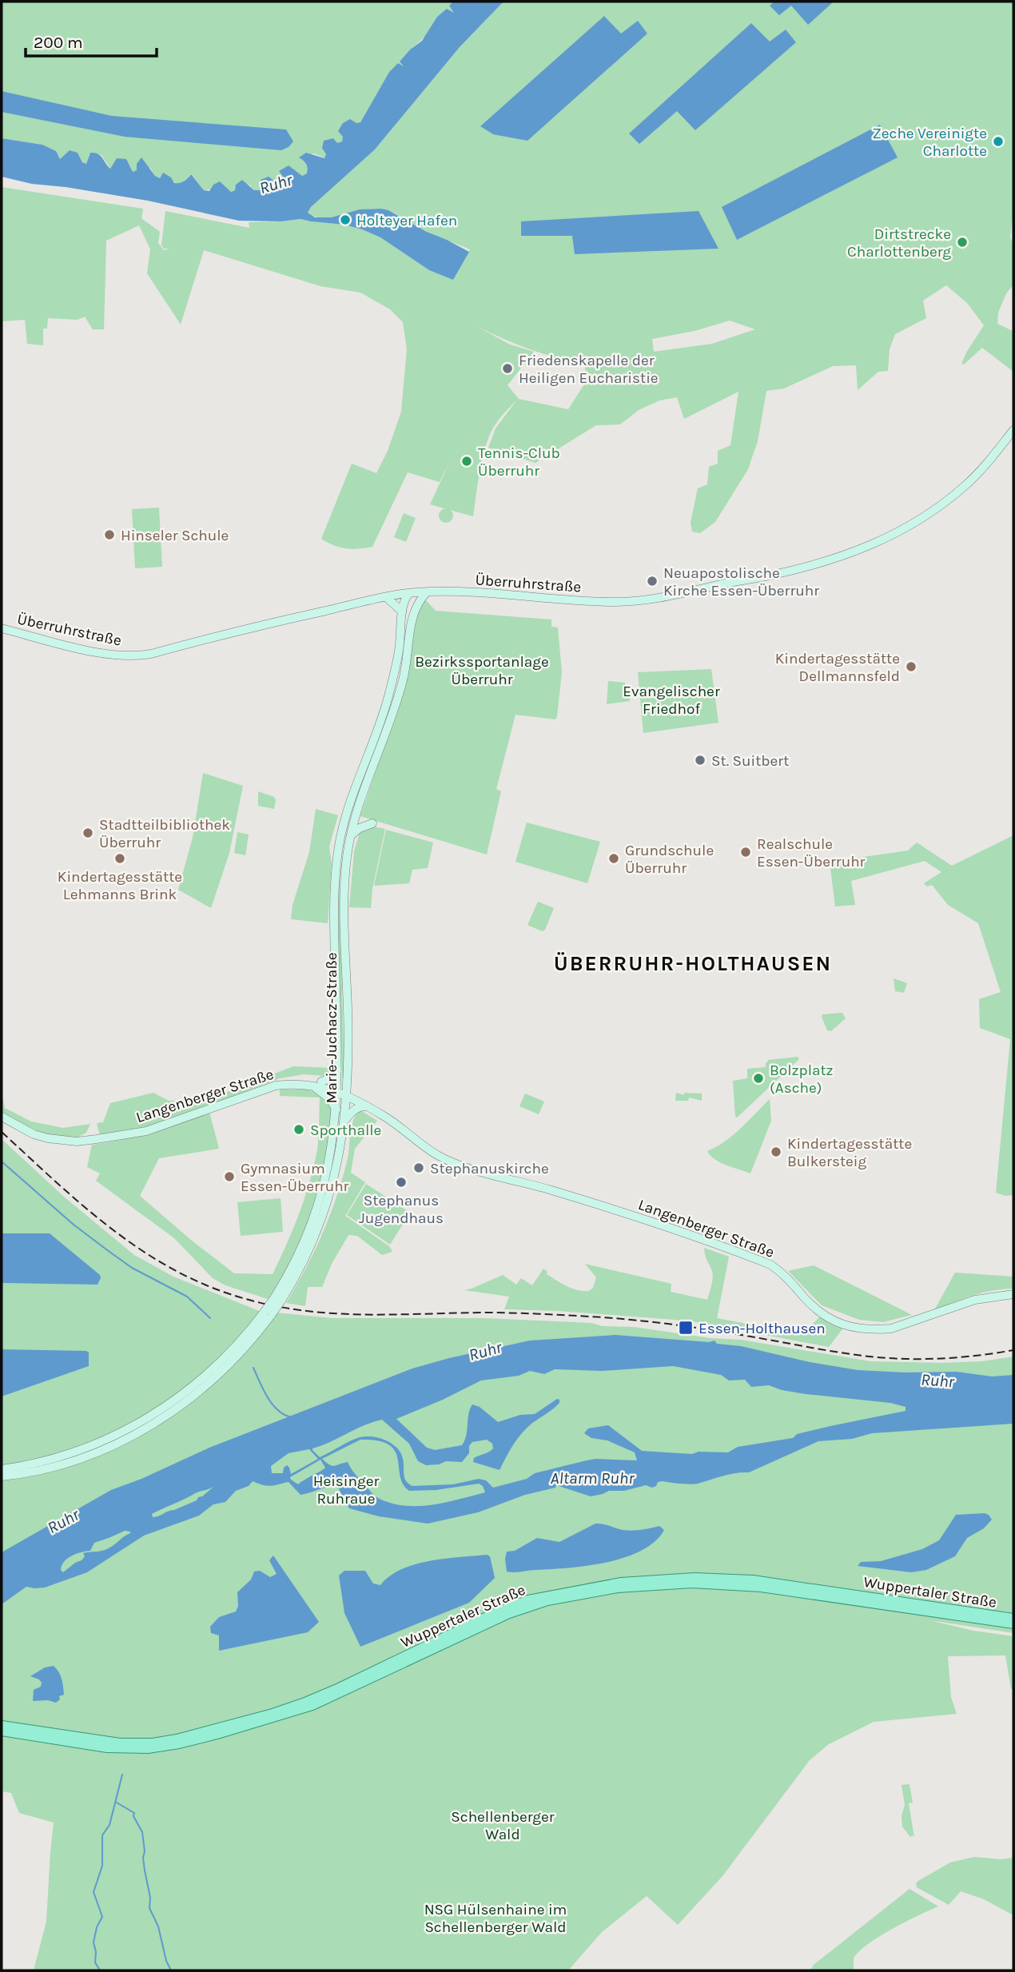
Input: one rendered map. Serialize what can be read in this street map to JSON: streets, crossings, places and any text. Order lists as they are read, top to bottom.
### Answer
{
  "streets": {
    "main road": [
      "Überruhrstraße",
      "Marie-Juchacz-Straße",
      "Langenberger Straße",
      "Wuppertaler Straße"
    ]
  },
  "crossings": [
    ["Überruhrstraße", "Marie-Juchacz-Straße"],
    ["Marie-Juchacz-Straße", "Langenberger Straße"]
  ],
  "districts": ["ÜBERRUHR-HOLTHAUSEN"],
  "water": ["Ruhr", "Altarm Ruhr"],
  "parks": [
    "Bezirkssportanlage Überruhr",
    "Evangelischer Friedhof",
    "Heisinger Ruhraue",
    "Schellenberger Wald",
    "NSG Hülsenhaine im Schellenberger Wald"
  ],
  "places": {
    "other": [
      "Zeche Vereinigte Charlotte",
      "Holteyer Hafen",
      "Dirtstrecke Charlottenberg",
      "Friedenskapelle der Heiligen Eucharistie",
      "Tennis-Club Überruhr",
      "Hinseler Schule",
      "Neuapostolische Kirche Essen-Überruhr",
      "Kindertagesstätte Dellmannsfeld",
      "St. Suitbert",
      "Stadtteilbibliothek Überruhr",
      "Realschule Essen-Überruhr",
      "Kindertagesstätte Lehmanns Brink",
      "Grundschule Überruhr",
      "Bolzplatz (Asche)",
      "Sporthalle",
      "Kindertagesstätte Bulkersteig",
      "Stephanuskirche",
      "Gymnasium Essen-Überruhr",
      "Stephanus Jugendhaus"
    ],
    "transit": ["Essen-Holthausen"]
  },
  "scale_bar": "200 m"
}
